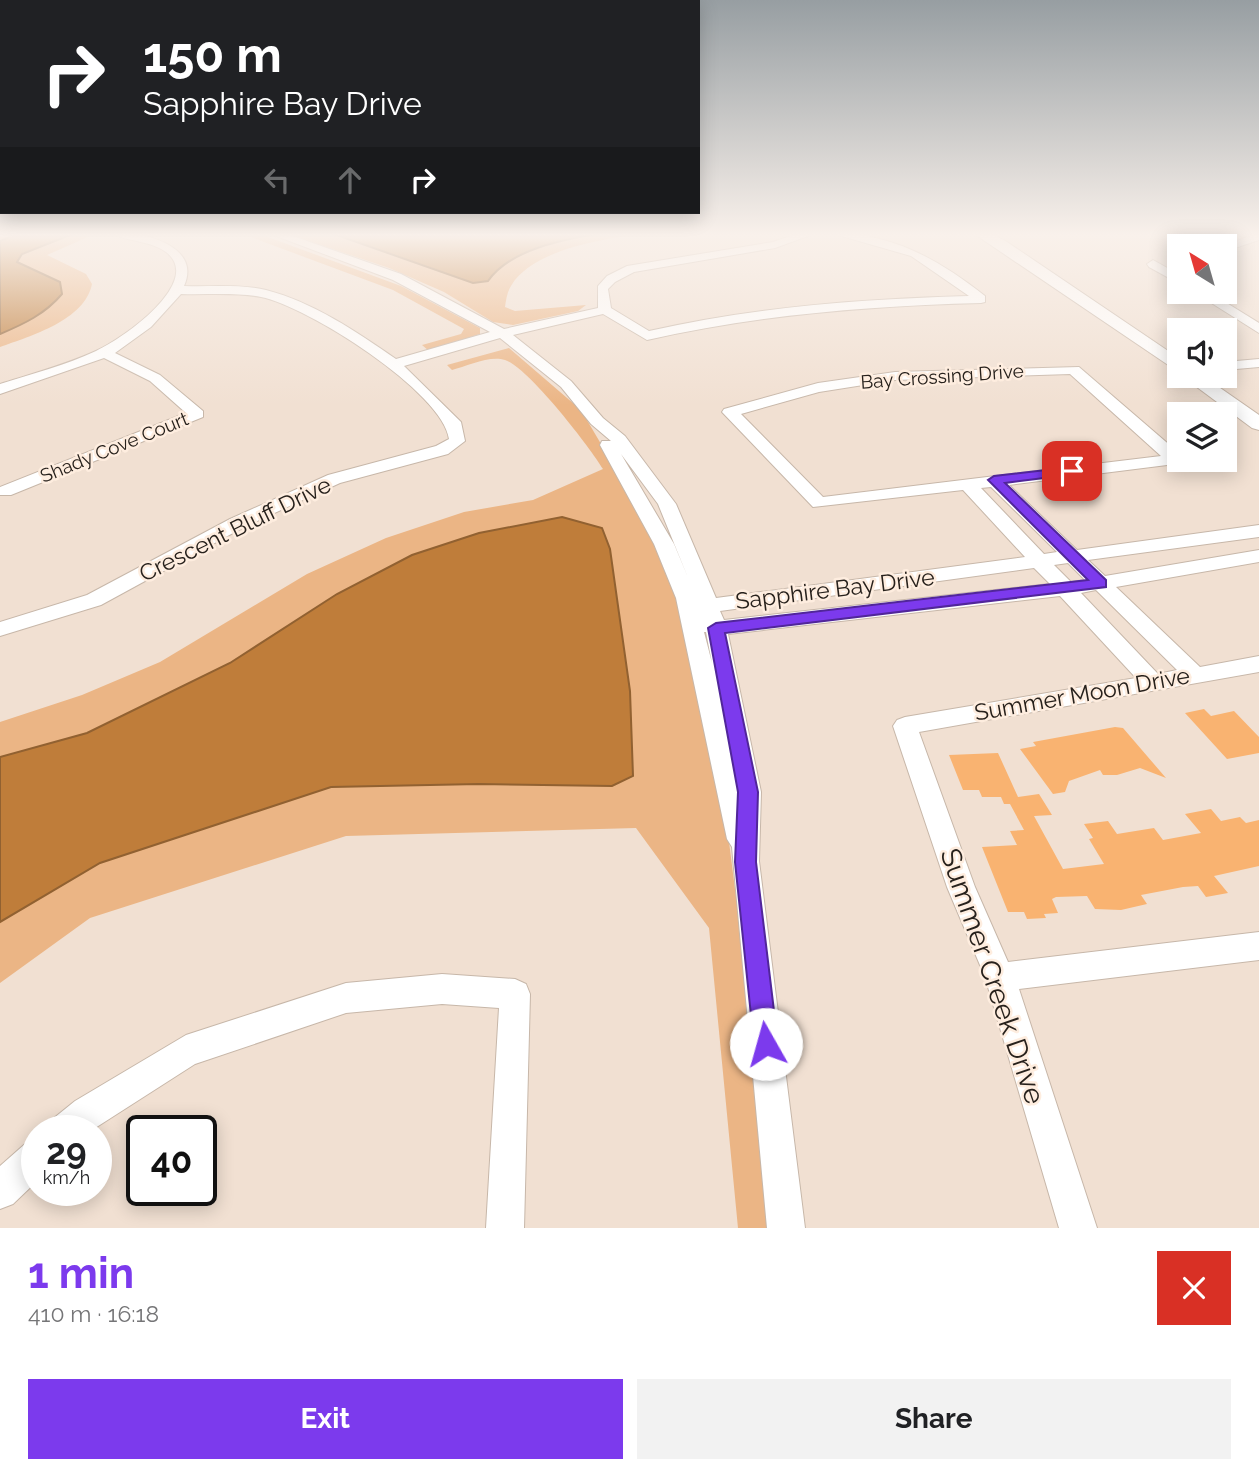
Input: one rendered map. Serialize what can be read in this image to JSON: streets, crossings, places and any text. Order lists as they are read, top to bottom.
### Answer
{
  "streets": {
    "street": [
      "Bay Crossing Drive",
      "Shady Cove Court",
      "Crescent Bluff Drive",
      "Sapphire Bay Drive",
      "Summer Moon Drive",
      "Summer Creek Drive"
    ]
  },
  "crossings": [
    ["Summer Moon Drive", "Summer Creek Drive"]
  ],
  "north": "top left",
  "page": {
    "turn": ["150 m", "Sapphire Bay Drive"],
    "speed": "29 km/h",
    "limit": "40",
    "heading": ["1 min", "410 m · 16:18"],
    "buttons": ["Exit", "Share"]
  }
}
